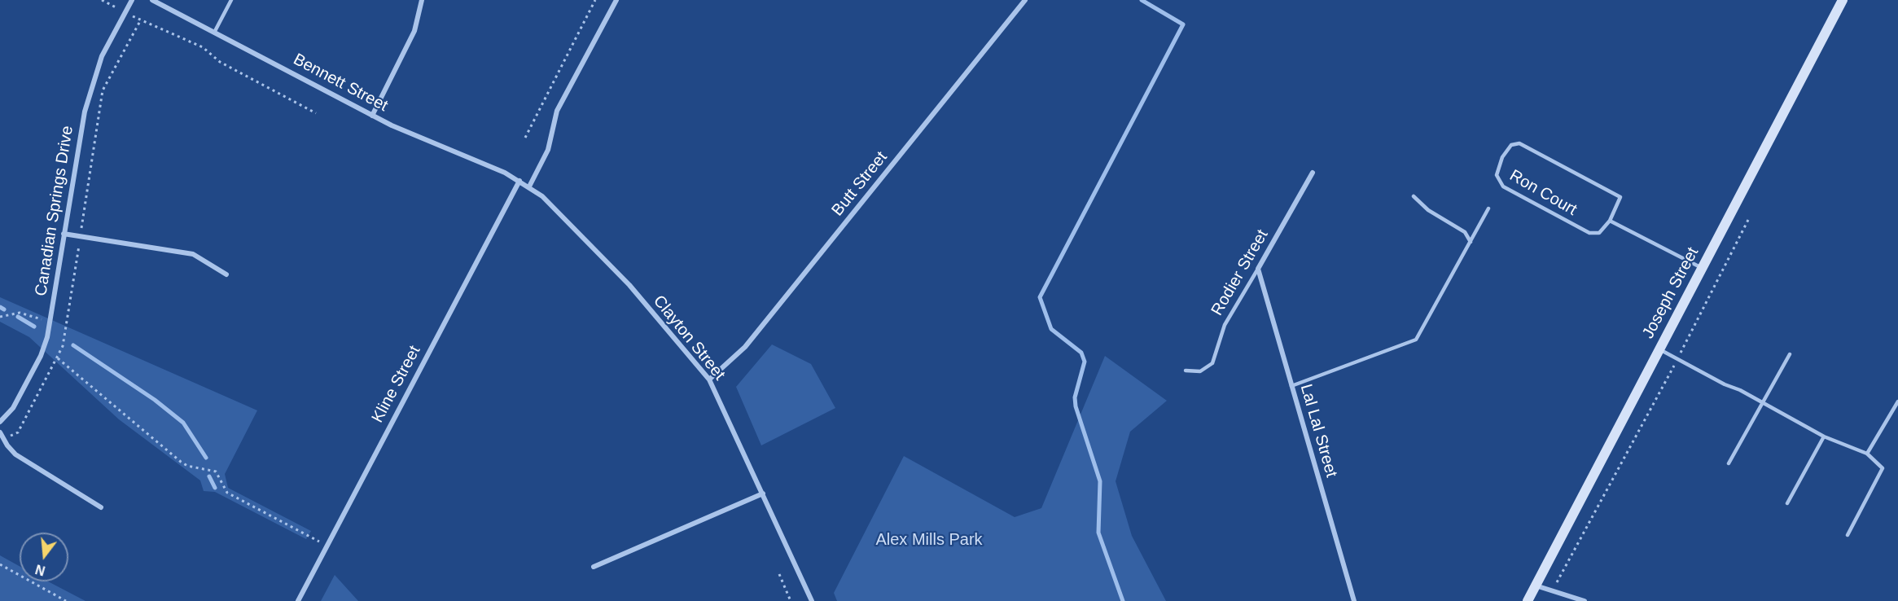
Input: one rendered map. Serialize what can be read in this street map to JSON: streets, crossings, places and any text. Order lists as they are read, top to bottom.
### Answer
{
  "streets": {
    "street": [
      "Bennett Street",
      "Butt Street",
      "Canadian Springs Drive",
      "Rodier Street",
      "Joseph Street",
      "Clayton Street",
      "Kline Street",
      "Lal Lal Street"
    ],
    "lane": ["Ron Court"]
  },
  "crossings": [
    ["Bennett Street", "Clayton Street"],
    ["Bennett Street", "Kline Street"],
    ["Butt Street", "Clayton Street"],
    ["Rodier Street", "Lal Lal Street"],
    ["Clayton Street", "Kline Street"]
  ],
  "parks": ["Alex Mills Park"],
  "north": "bottom"
}
